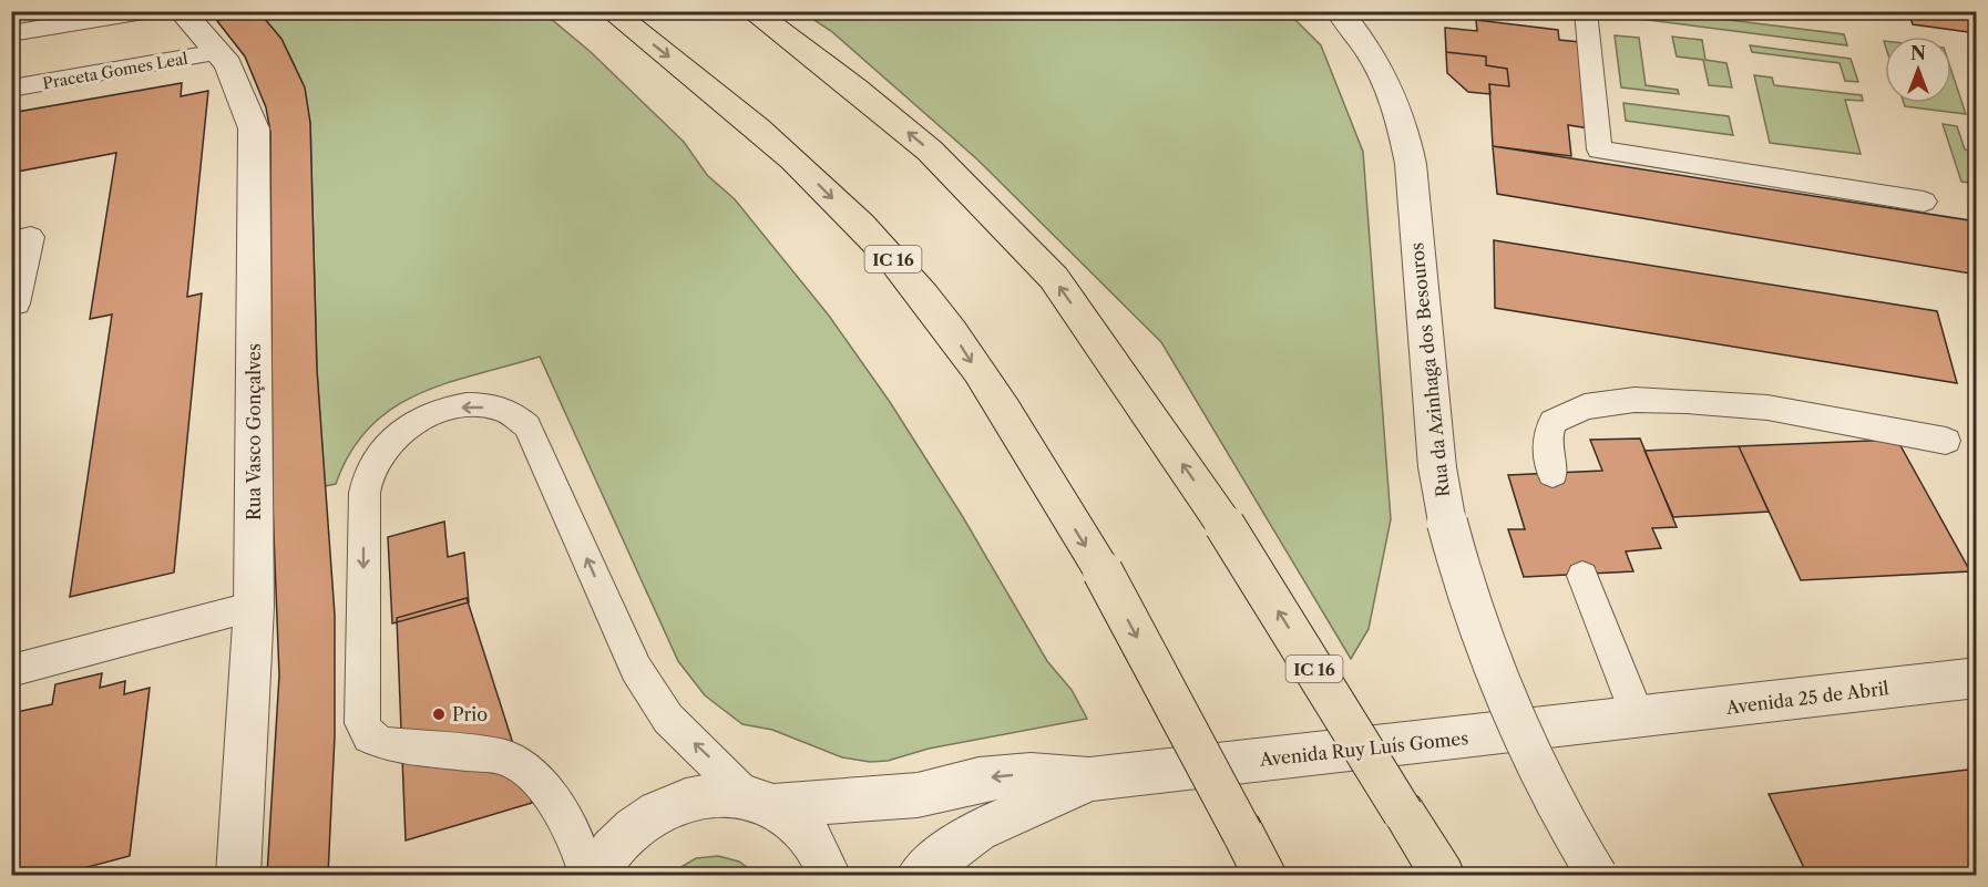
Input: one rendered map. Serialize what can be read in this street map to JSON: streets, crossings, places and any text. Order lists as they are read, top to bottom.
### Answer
{
  "streets": {
    "highway": ["IC 16"],
    "street": [
      "Rua da Azinhaga dos Besouros",
      "Rua Vasco Gonçalves",
      "Avenida 25 de Abril",
      "Avenida Ruy Luís Gomes"
    ],
    "lane": ["Praceta Gomes Leal"]
  },
  "crossings": [
    ["Praceta Gomes Leal", "Rua Vasco Gonçalves"],
    ["Avenida 25 de Abril", "Avenida Ruy Luís Gomes"]
  ],
  "places": ["Prio"],
  "north": "top"
}
